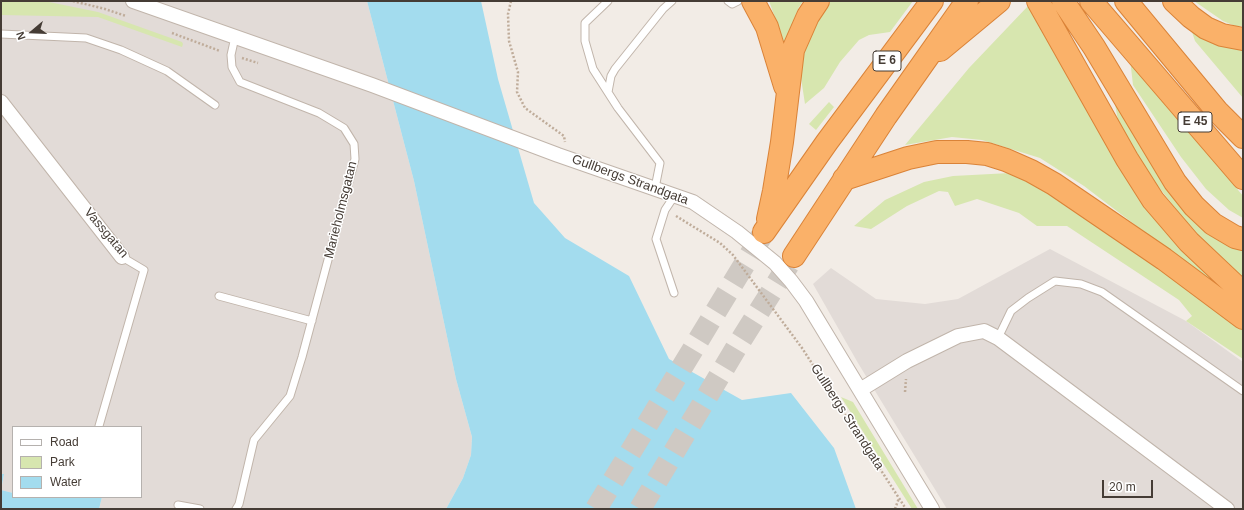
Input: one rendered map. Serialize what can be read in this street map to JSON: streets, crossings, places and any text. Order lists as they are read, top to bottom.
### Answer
{
  "streets": {
    "highway": ["E 6", "E 45"],
    "street": ["Gullbergs Strandgata", "Vassgatan"],
    "lane": ["Marieholmsgatan"]
  },
  "crossings": [
    ["Gullbergs Strandgata", "Marieholmsgatan"]
  ],
  "legend": ["Road", "Park", "Water"],
  "scale_bar": "20 m",
  "north": "left"
}
